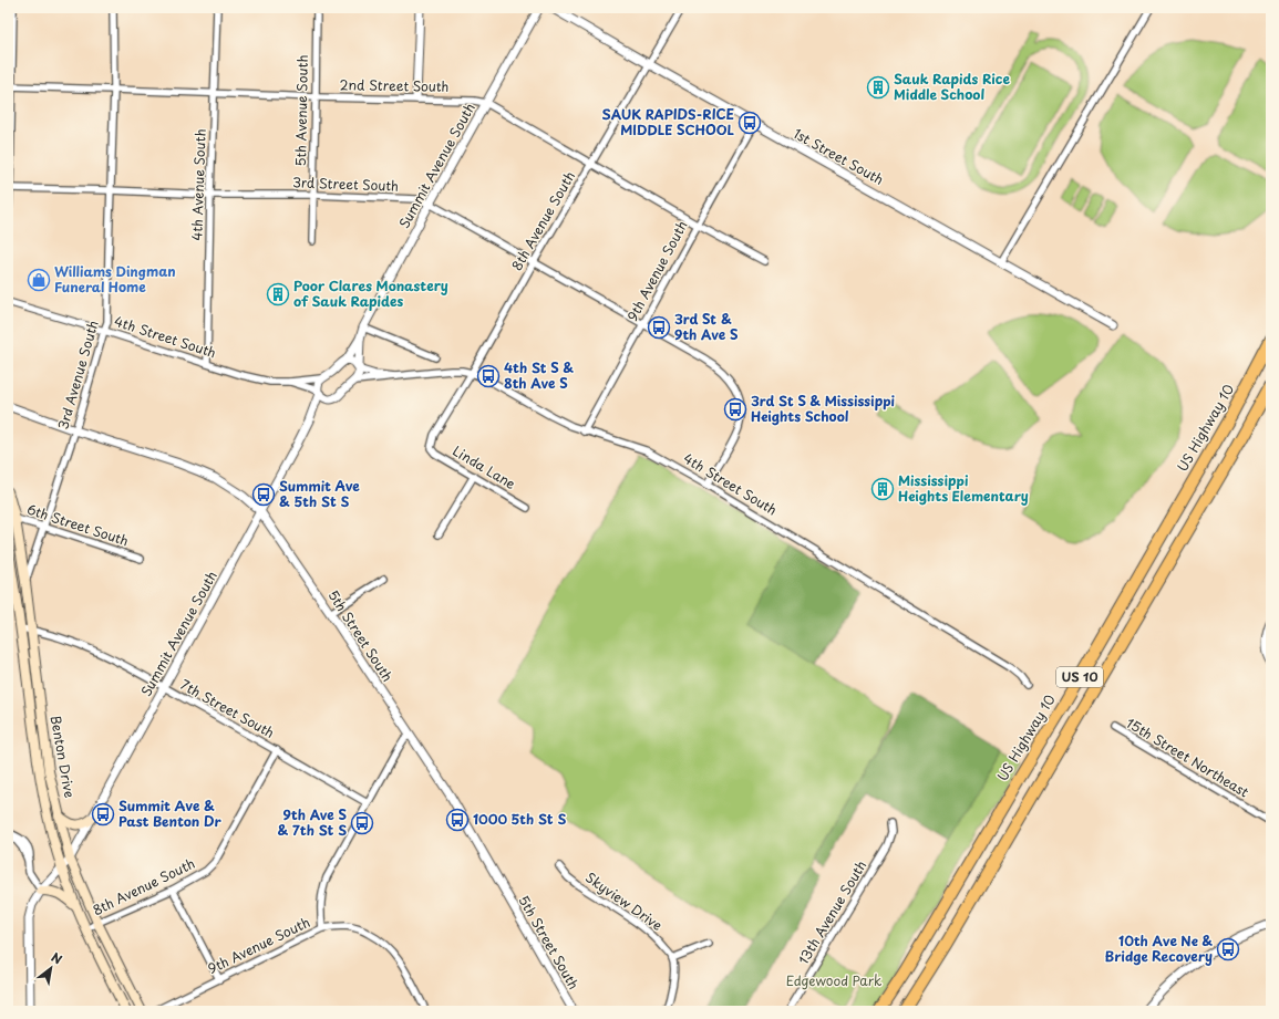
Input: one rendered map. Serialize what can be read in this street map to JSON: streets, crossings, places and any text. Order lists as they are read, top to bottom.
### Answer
{
  "streets": {
    "highway": ["US Highway 10", "US 10"],
    "main road": ["Benton Drive"],
    "street": [
      "2nd Street South",
      "5th Avenue South",
      "1st Street South",
      "Summit Avenue South",
      "4th Avenue South",
      "3rd Street South",
      "8th Avenue South",
      "9th Avenue South",
      "4th Street South",
      "3rd Avenue South",
      "Linda Lane",
      "6th Street South",
      "5th Street South",
      "7th Street South",
      "15th Street Northeast",
      "Skyview Drive",
      "13th Avenue South"
    ]
  },
  "crossings": [
    ["2nd Street South", "5th Avenue South"],
    ["2nd Street South", "Summit Avenue South"],
    ["2nd Street South", "4th Avenue South"],
    ["2nd Street South", "8th Avenue South"],
    ["2nd Street South", "9th Avenue South"],
    ["2nd Street South", "3rd Avenue South"],
    ["5th Avenue South", "3rd Street South"],
    ["1st Street South", "8th Avenue South"],
    ["1st Street South", "9th Avenue South"],
    ["Summit Avenue South", "3rd Street South"],
    ["Summit Avenue South", "4th Street South"],
    ["Summit Avenue South", "5th Street South"],
    ["Summit Avenue South", "7th Street South"],
    ["Summit Avenue South", "Benton Drive"],
    ["4th Avenue South", "3rd Street South"],
    ["4th Avenue South", "4th Street South"],
    ["3rd Street South", "8th Avenue South"],
    ["3rd Street South", "9th Avenue South"],
    ["3rd Street South", "4th Street South"],
    ["3rd Street South", "3rd Avenue South"],
    ["8th Avenue South", "4th Street South"],
    ["8th Avenue South", "Linda Lane"],
    ["8th Avenue South", "7th Street South"],
    ["8th Avenue South", "Benton Drive"],
    ["9th Avenue South", "4th Street South"],
    ["9th Avenue South", "5th Street South"],
    ["9th Avenue South", "7th Street South"],
    ["4th Street South", "3rd Avenue South"],
    ["3rd Avenue South", "6th Street South"],
    ["3rd Avenue South", "5th Street South"],
    ["3rd Avenue South", "Benton Drive"],
    ["6th Street South", "Benton Drive"],
    ["7th Street South", "Benton Drive"]
  ],
  "parks": ["Edgewood Park"],
  "places": {
    "building": ["Sauk Rapids Rice Middle School", "Poor Clares Monastery of Sauk Rapides", "Mississippi Heights Elementary"],
    "bus stop": [
      "SAUK RAPIDS-RICE MIDDLE SCHOOL",
      "3rd St & 9th Ave S",
      "4th St S & 8th Ave S",
      "3rd St S & Mississippi Heights School",
      "Summit Ave & 5th St S",
      "Summit Ave & Past Benton Dr",
      "1000 5th St S",
      "9th Ave S & 7th St S",
      "10th Ave Ne & Bridge Recovery"
    ],
    "shop": ["Williams Dingman Funeral Home"]
  },
  "north": "top right"
}
